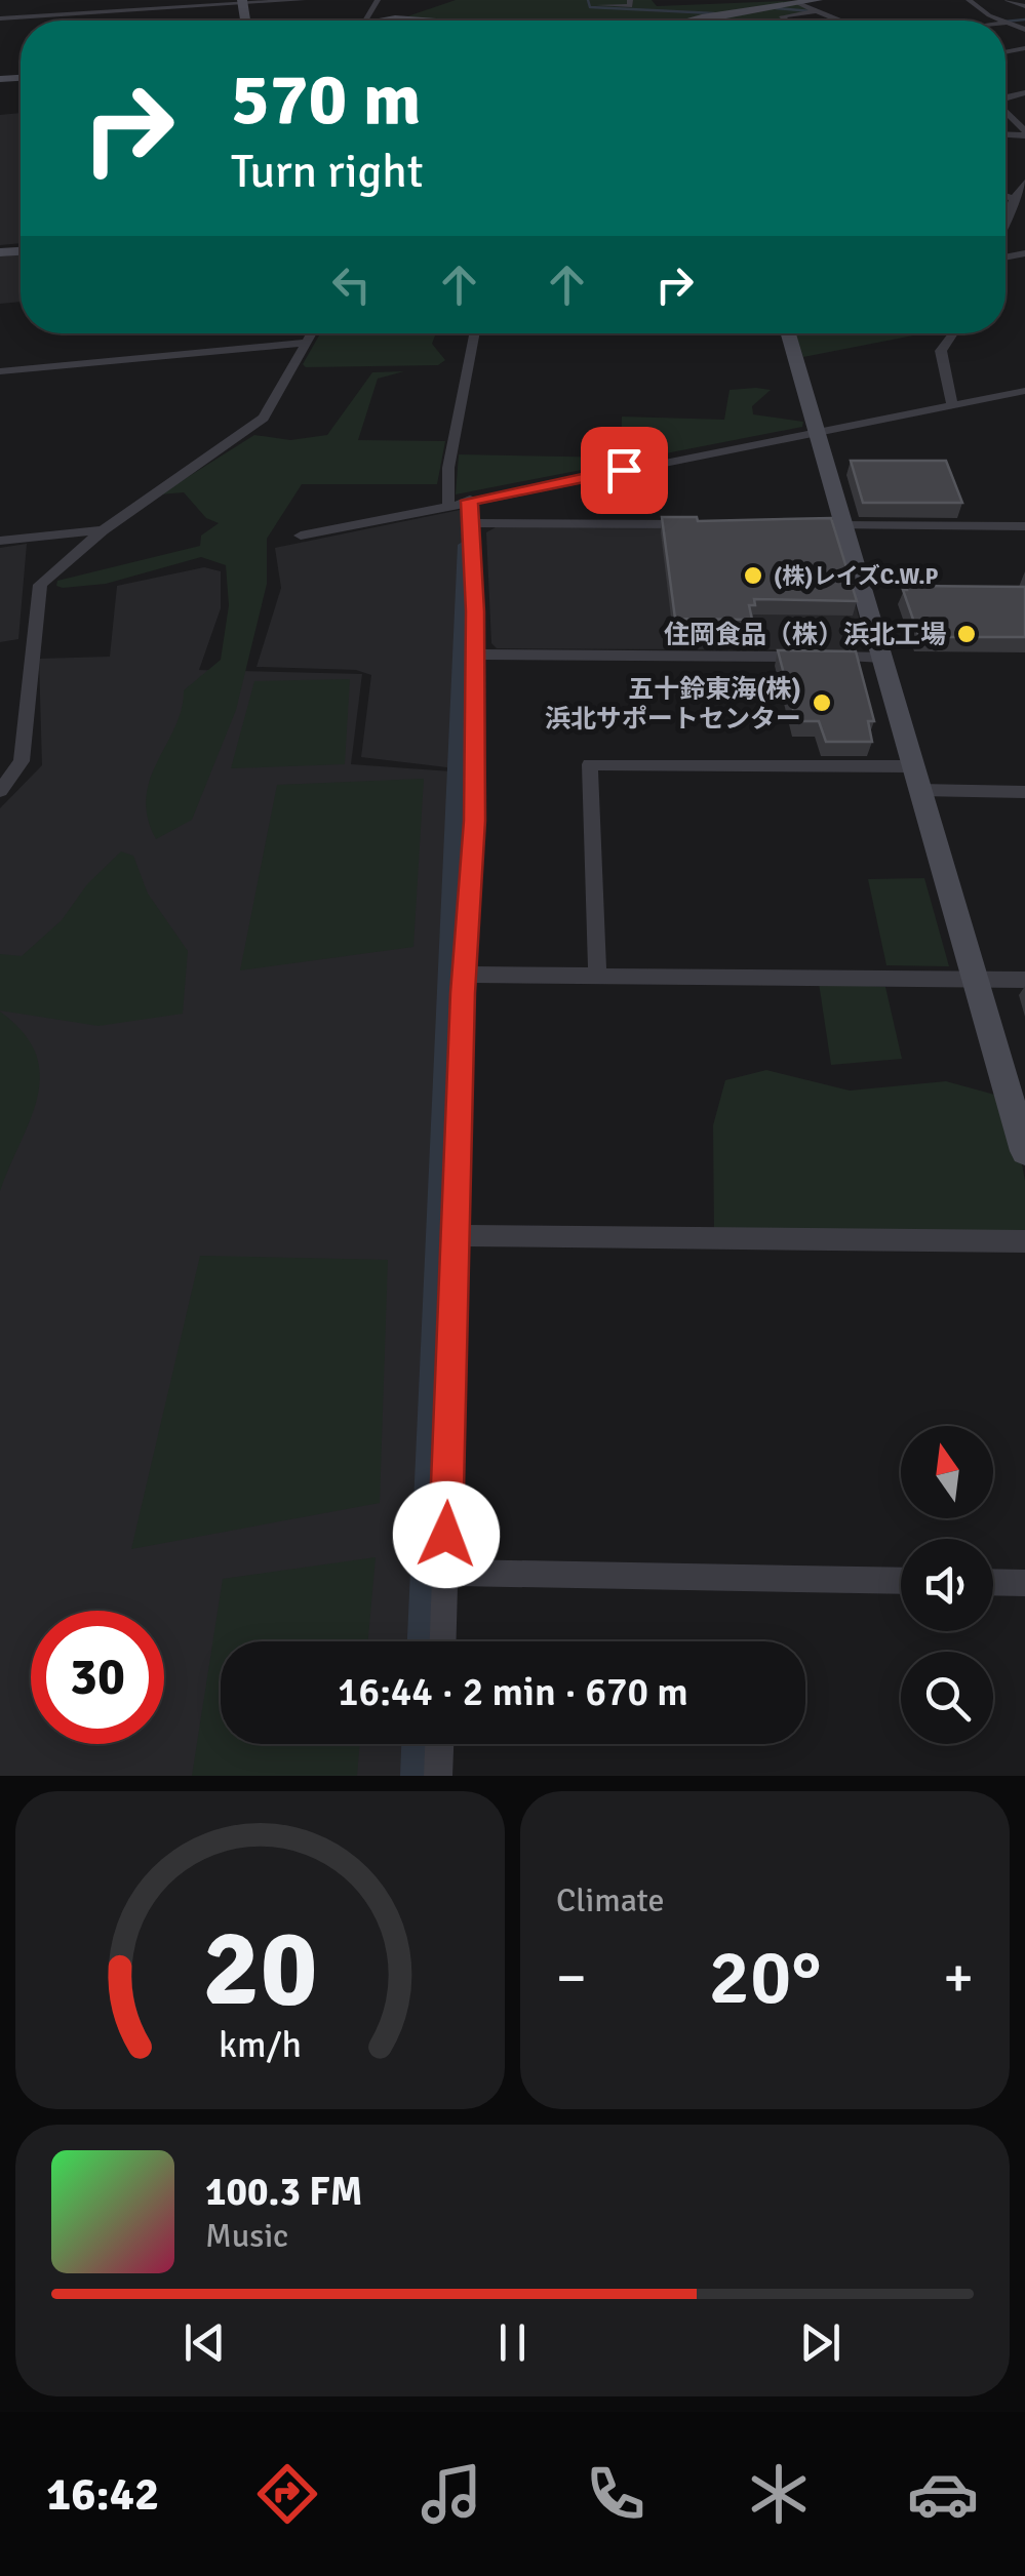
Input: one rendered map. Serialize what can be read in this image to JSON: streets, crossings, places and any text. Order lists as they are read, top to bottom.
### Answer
{
  "places": ["(株)レイズC.W.P", "住岡食品（株）浜北工場", "五十鈴東海(株) 浜北サポートセンター"],
  "north": "top",
  "page": {
    "turn": ["570 m", "Turn right"],
    "limit": "30",
    "trip": "16:44 · 2 min · 670 m",
    "tile": "Climate",
    "heat": ["−", "20°", "+"],
    "song": ["100.3 FM", "Music"],
    "tabs": "16:42",
    "gauge": ["20", "km/h"]
  }
}
